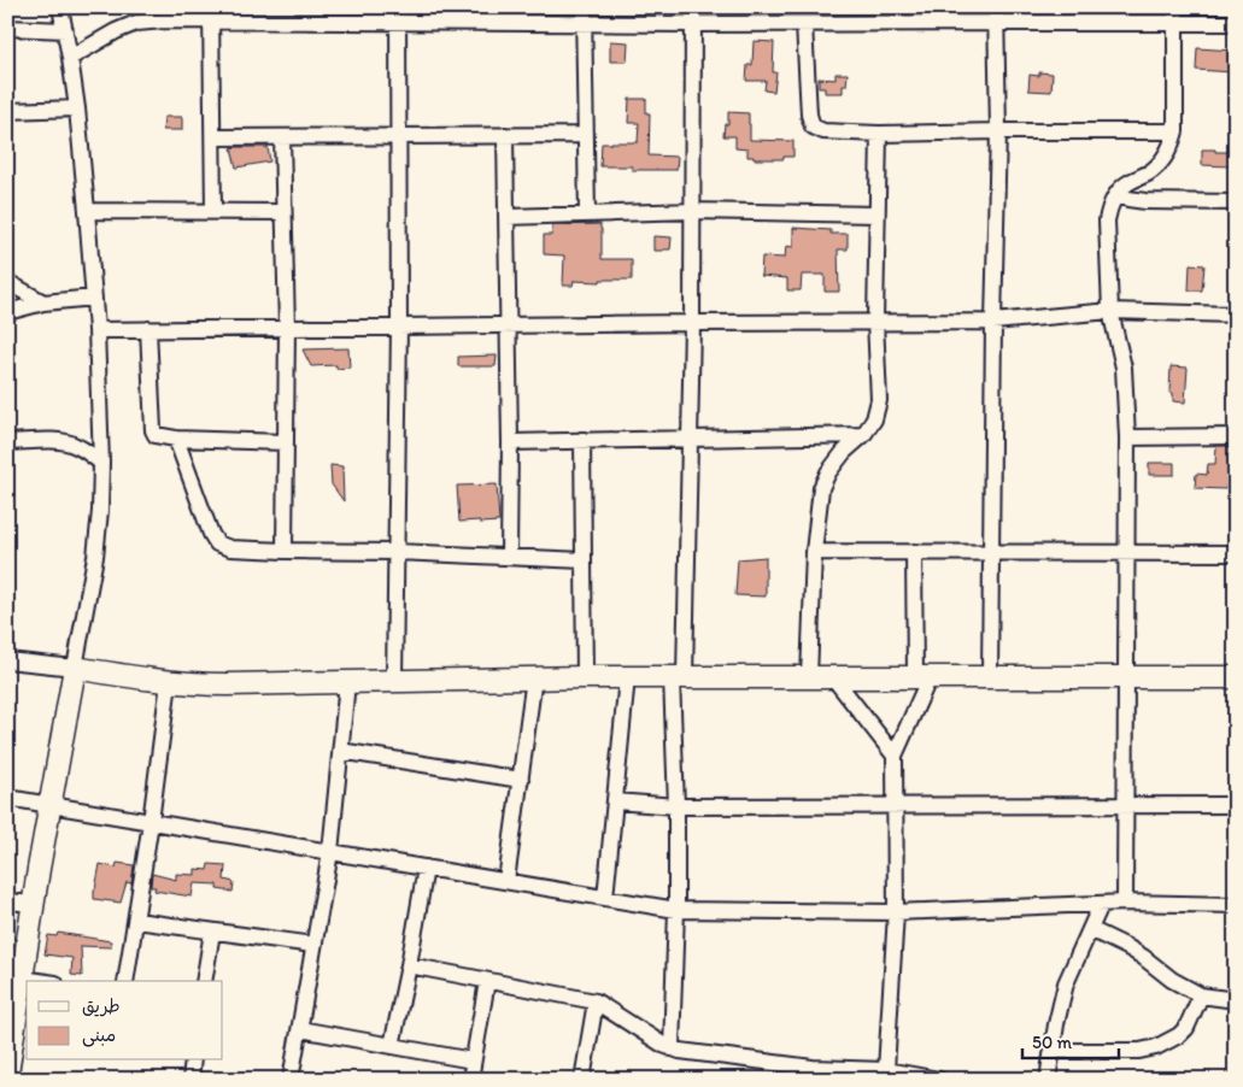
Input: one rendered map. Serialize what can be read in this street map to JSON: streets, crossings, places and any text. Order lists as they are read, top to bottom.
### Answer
{
  "legend": ["طريق", "مبنى"],
  "scale_bar": "50 m"
}
